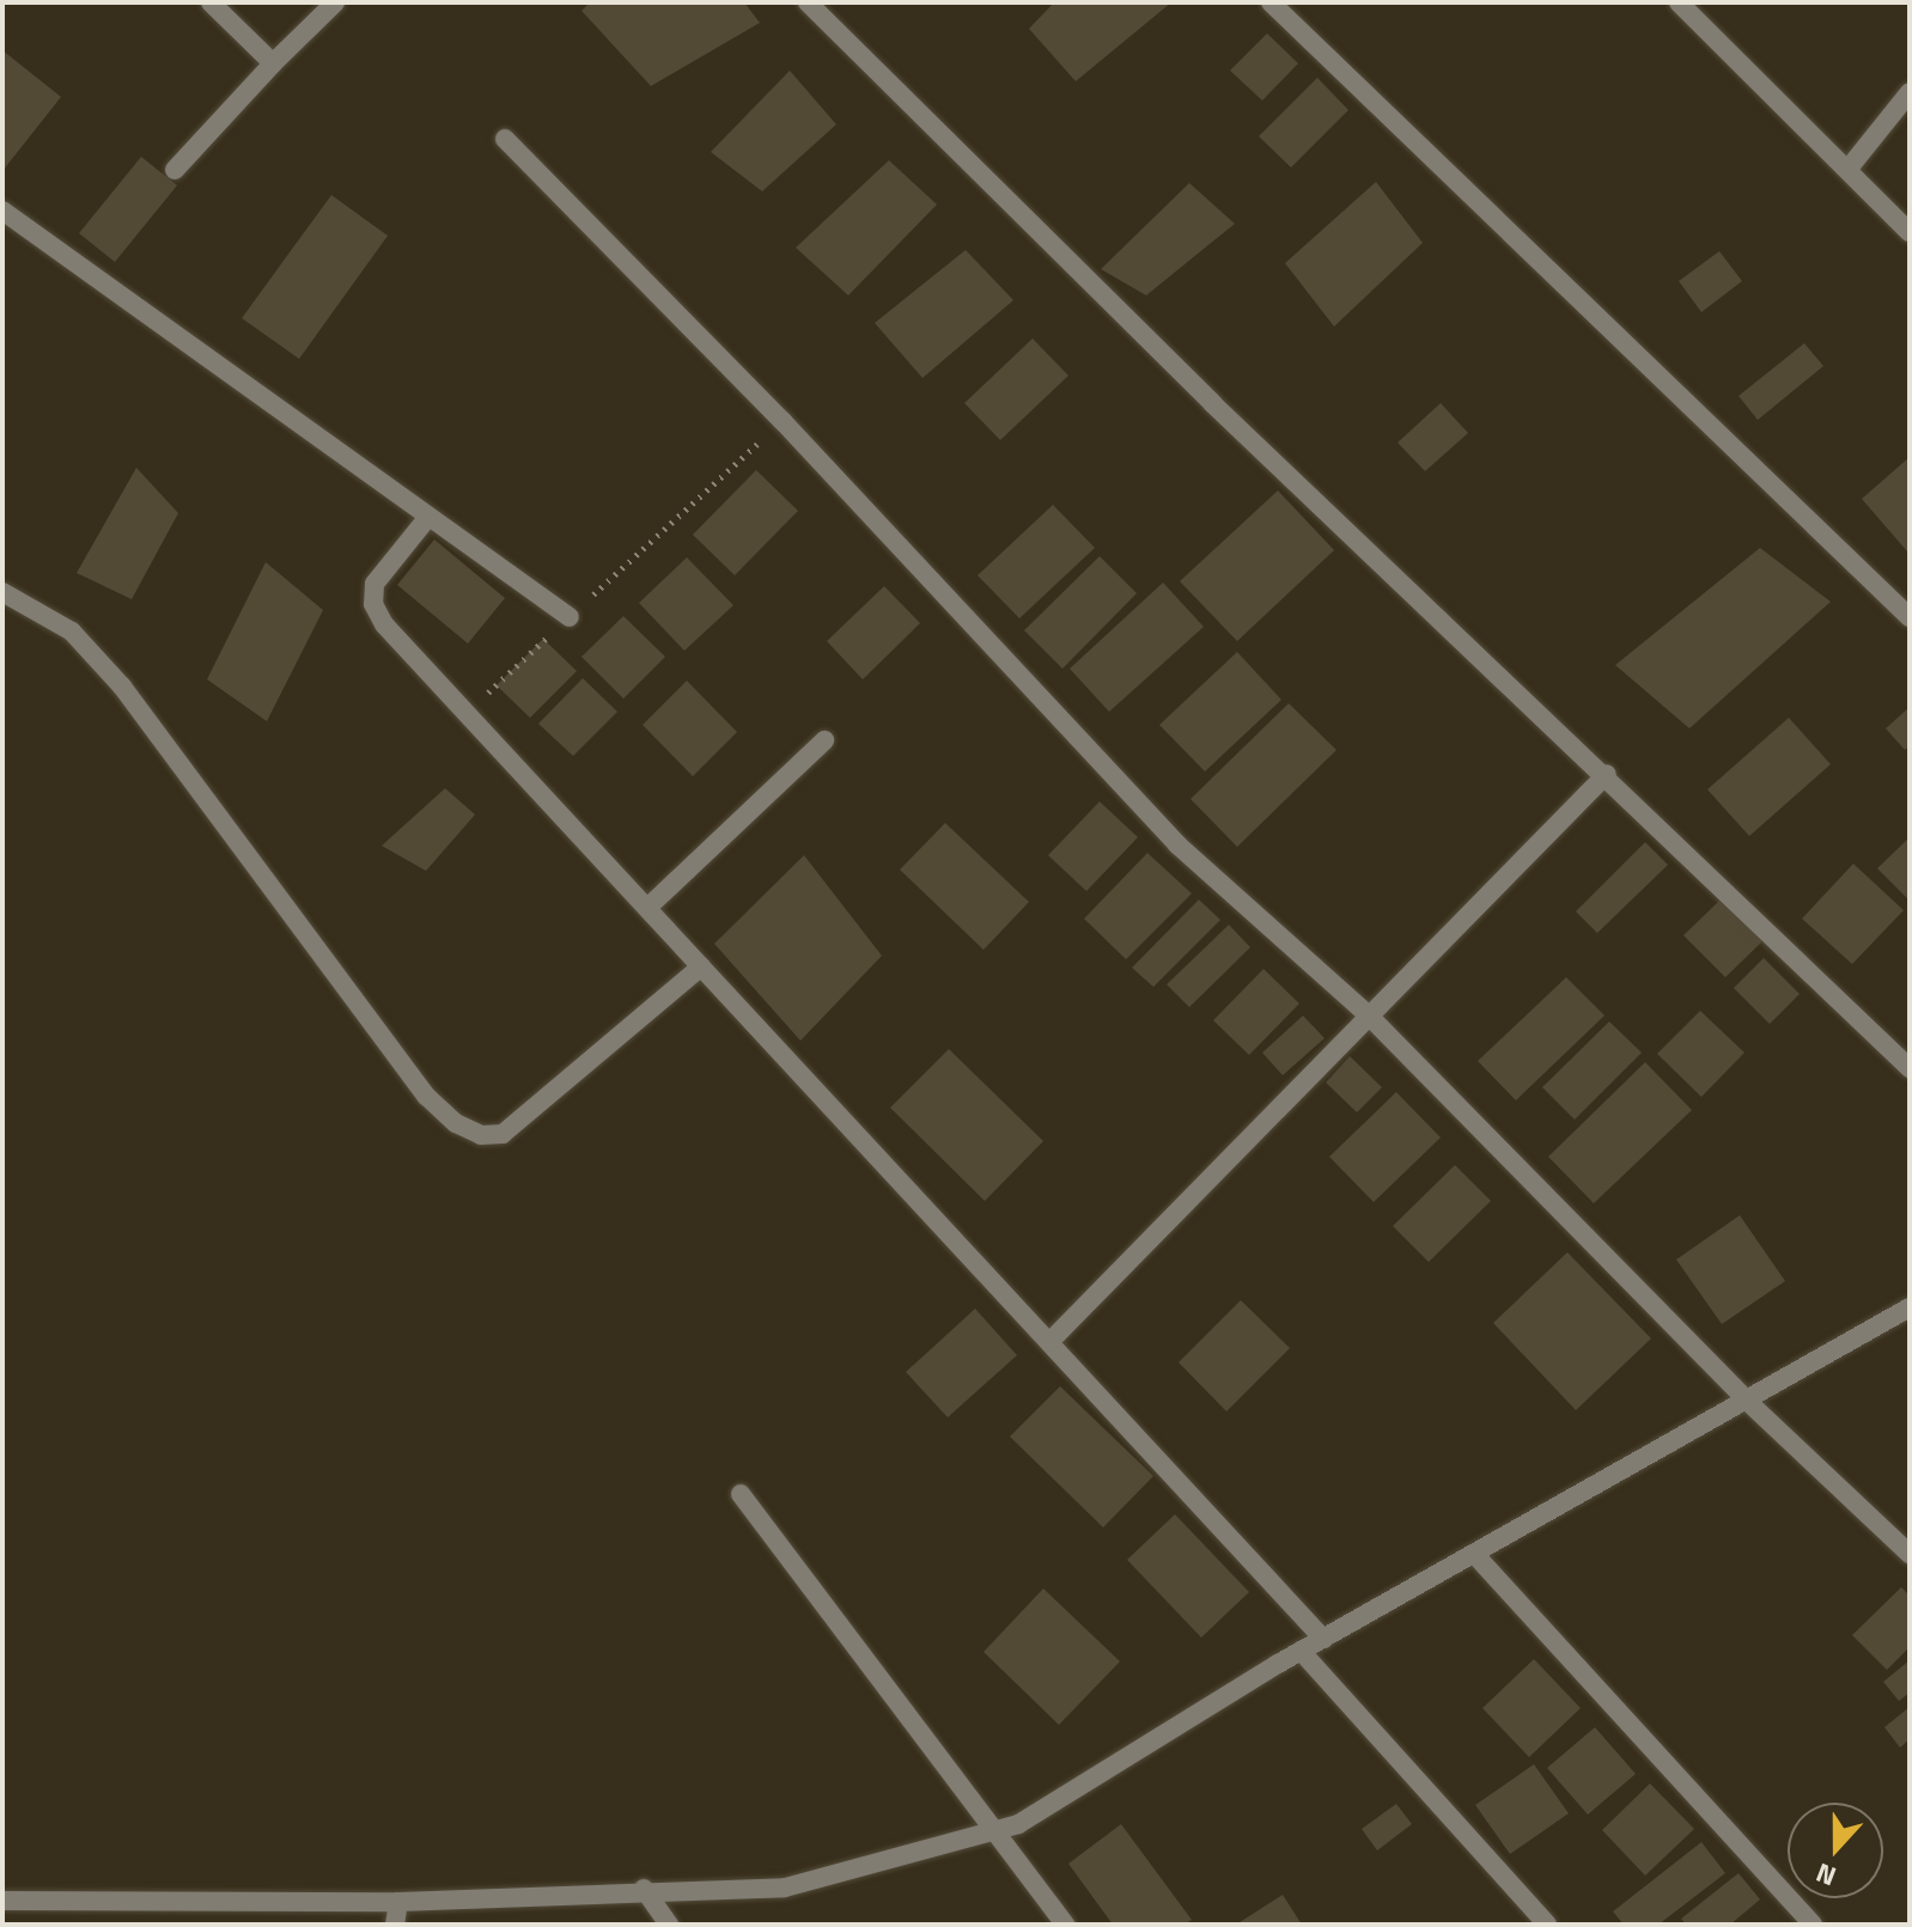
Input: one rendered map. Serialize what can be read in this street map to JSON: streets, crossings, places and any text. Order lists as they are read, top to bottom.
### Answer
{
  "north": "bottom"
}
